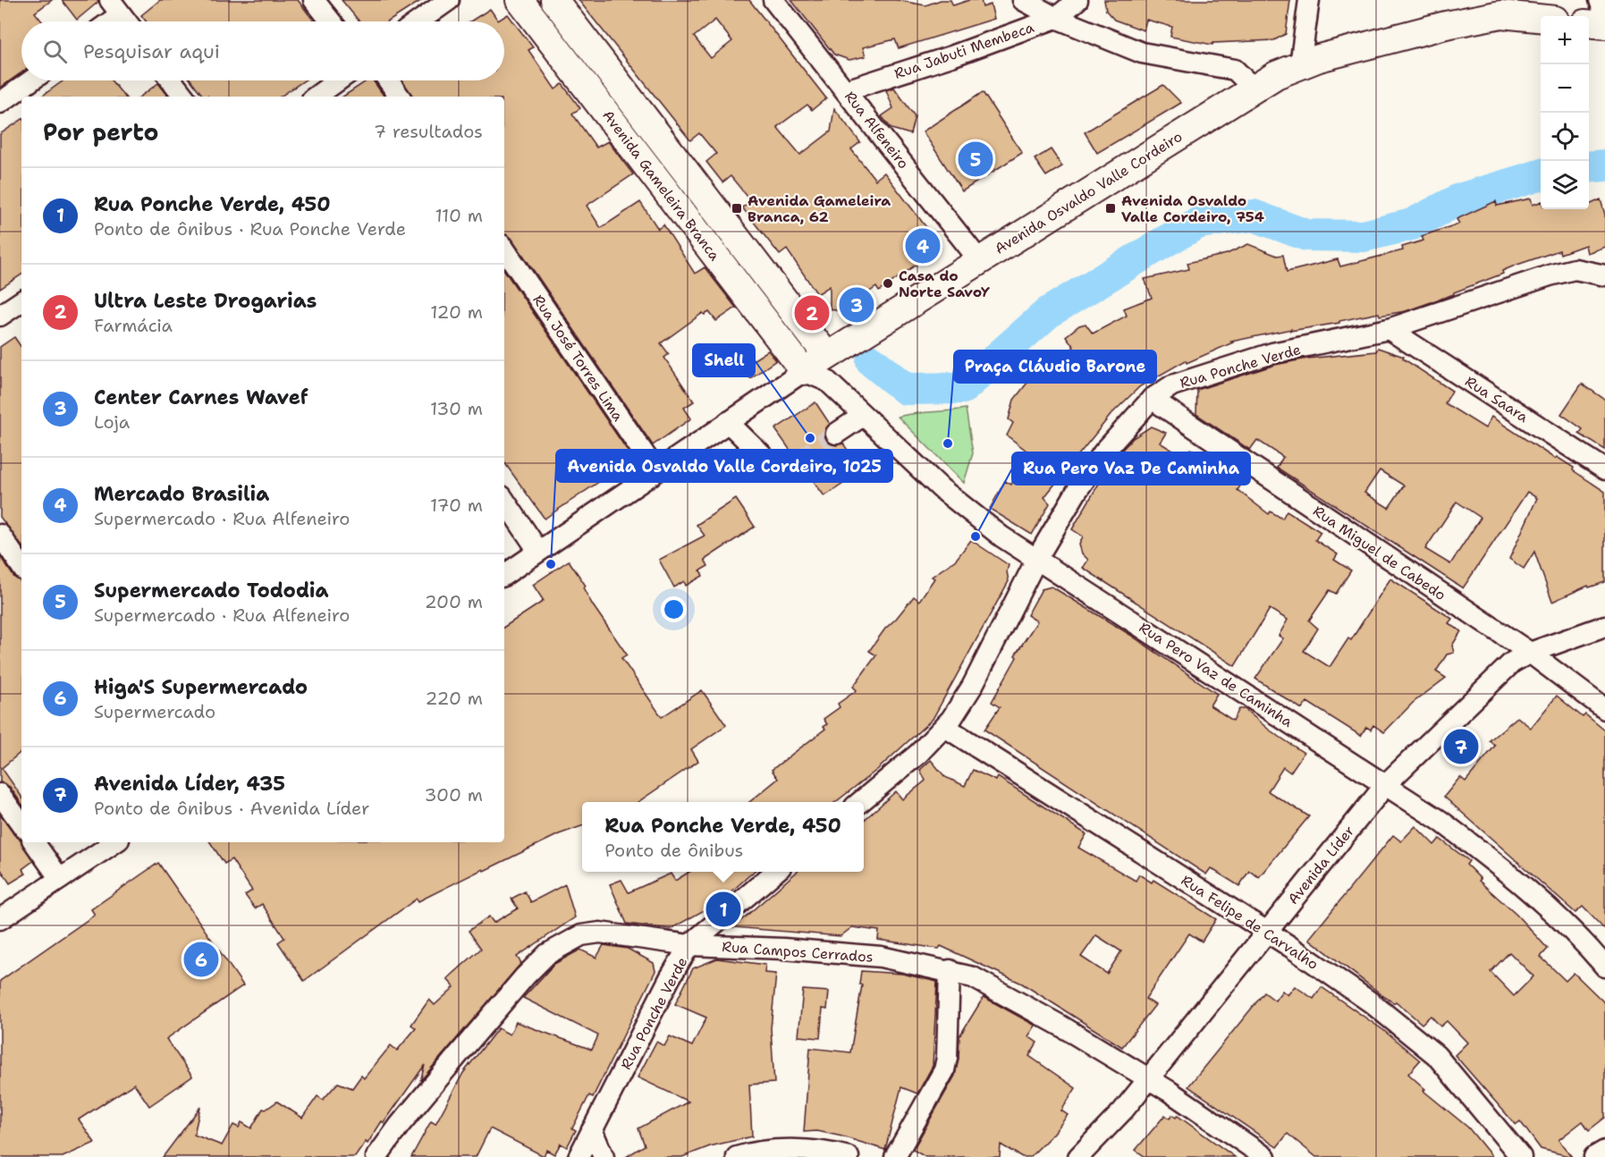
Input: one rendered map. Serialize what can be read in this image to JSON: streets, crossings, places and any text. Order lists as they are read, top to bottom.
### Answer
{
  "streets": {
    "main road": ["Avenida Gameleira Branca", "Avenida Osvaldo Valle Cordeiro"],
    "street": [
      "Rua Jabuti Membeca",
      "Rua Alfeneiro",
      "Rua José Torres Lima",
      "Rua Ponche Verde",
      "Rua Saara",
      "Rua Miguel de Cabedo",
      "Rua Pero Vaz de Caminha",
      "Avenida Líder",
      "Rua Felipe de Carvalho",
      "Rua Campos Cerrados"
    ]
  },
  "crossings": [
    ["Rua Jabuti Membeca", "Rua Alfeneiro"],
    ["Rua Alfeneiro", "Avenida Osvaldo Valle Cordeiro"],
    ["Avenida Gameleira Branca", "Avenida Osvaldo Valle Cordeiro"],
    ["Avenida Gameleira Branca", "Rua Pero Vaz de Caminha"],
    ["Avenida Osvaldo Valle Cordeiro", "Rua José Torres Lima"],
    ["Avenida Osvaldo Valle Cordeiro", "Rua Pero Vaz de Caminha"],
    ["Rua Ponche Verde", "Rua Saara"],
    ["Rua Ponche Verde", "Rua Miguel de Cabedo"],
    ["Rua Ponche Verde", "Rua Pero Vaz de Caminha"],
    ["Rua Ponche Verde", "Rua Felipe de Carvalho"],
    ["Rua Ponche Verde", "Rua Campos Cerrados"],
    ["Rua Miguel de Cabedo", "Avenida Líder"],
    ["Rua Pero Vaz de Caminha", "Avenida Líder"],
    ["Avenida Líder", "Rua Felipe de Carvalho"],
    ["Avenida Líder", "Rua Campos Cerrados"]
  ],
  "places": {
    "transit": ["Avenida Gameleira Branca, 62", "Avenida Osvaldo Valle Cordeiro, 754"],
    "other": [
      "Casa do Norte SavoY",
      "Shell",
      "Praça Cláudio Barone",
      "Rua Pero Vaz De Caminha",
      "Avenida Osvaldo Valle Cordeiro, 1025"
    ]
  },
  "page": {
    "map_buttons": ["+", "−"],
    "search": "Pesquisar aqui",
    "heading": ["Por perto", "7 resultados"],
    "pins": [
      "5",
      "4",
      "3",
      "2",
      "7",
      "1",
      "6"
    ],
    "list": [
      {
        "mark": "1",
        "name": "Rua Ponche Verde, 450",
        "note": "Ponto de ônibus · Rua Ponche Verde",
        "value": "110 m"
      },
      {
        "mark": "2",
        "name": "Ultra Leste Drogarias",
        "note": "Farmácia",
        "value": "120 m"
      },
      {
        "mark": "3",
        "name": "Center Carnes Wavef",
        "note": "Loja",
        "value": "130 m"
      },
      {
        "mark": "4",
        "name": "Mercado Brasilia",
        "note": "Supermercado · Rua Alfeneiro",
        "value": "170 m"
      },
      {
        "mark": "5",
        "name": "Supermercado Tododia",
        "note": "Supermercado · Rua Alfeneiro",
        "value": "200 m"
      },
      {
        "mark": "6",
        "name": "Higa'S Supermercado",
        "note": "Supermercado",
        "value": "220 m"
      },
      {
        "mark": "7",
        "name": "Avenida Líder, 435",
        "note": "Ponto de ônibus · Avenida Líder",
        "value": "300 m"
      }
    ],
    "popup": ["Rua Ponche Verde, 450", "Ponto de ônibus"]
  }
}
